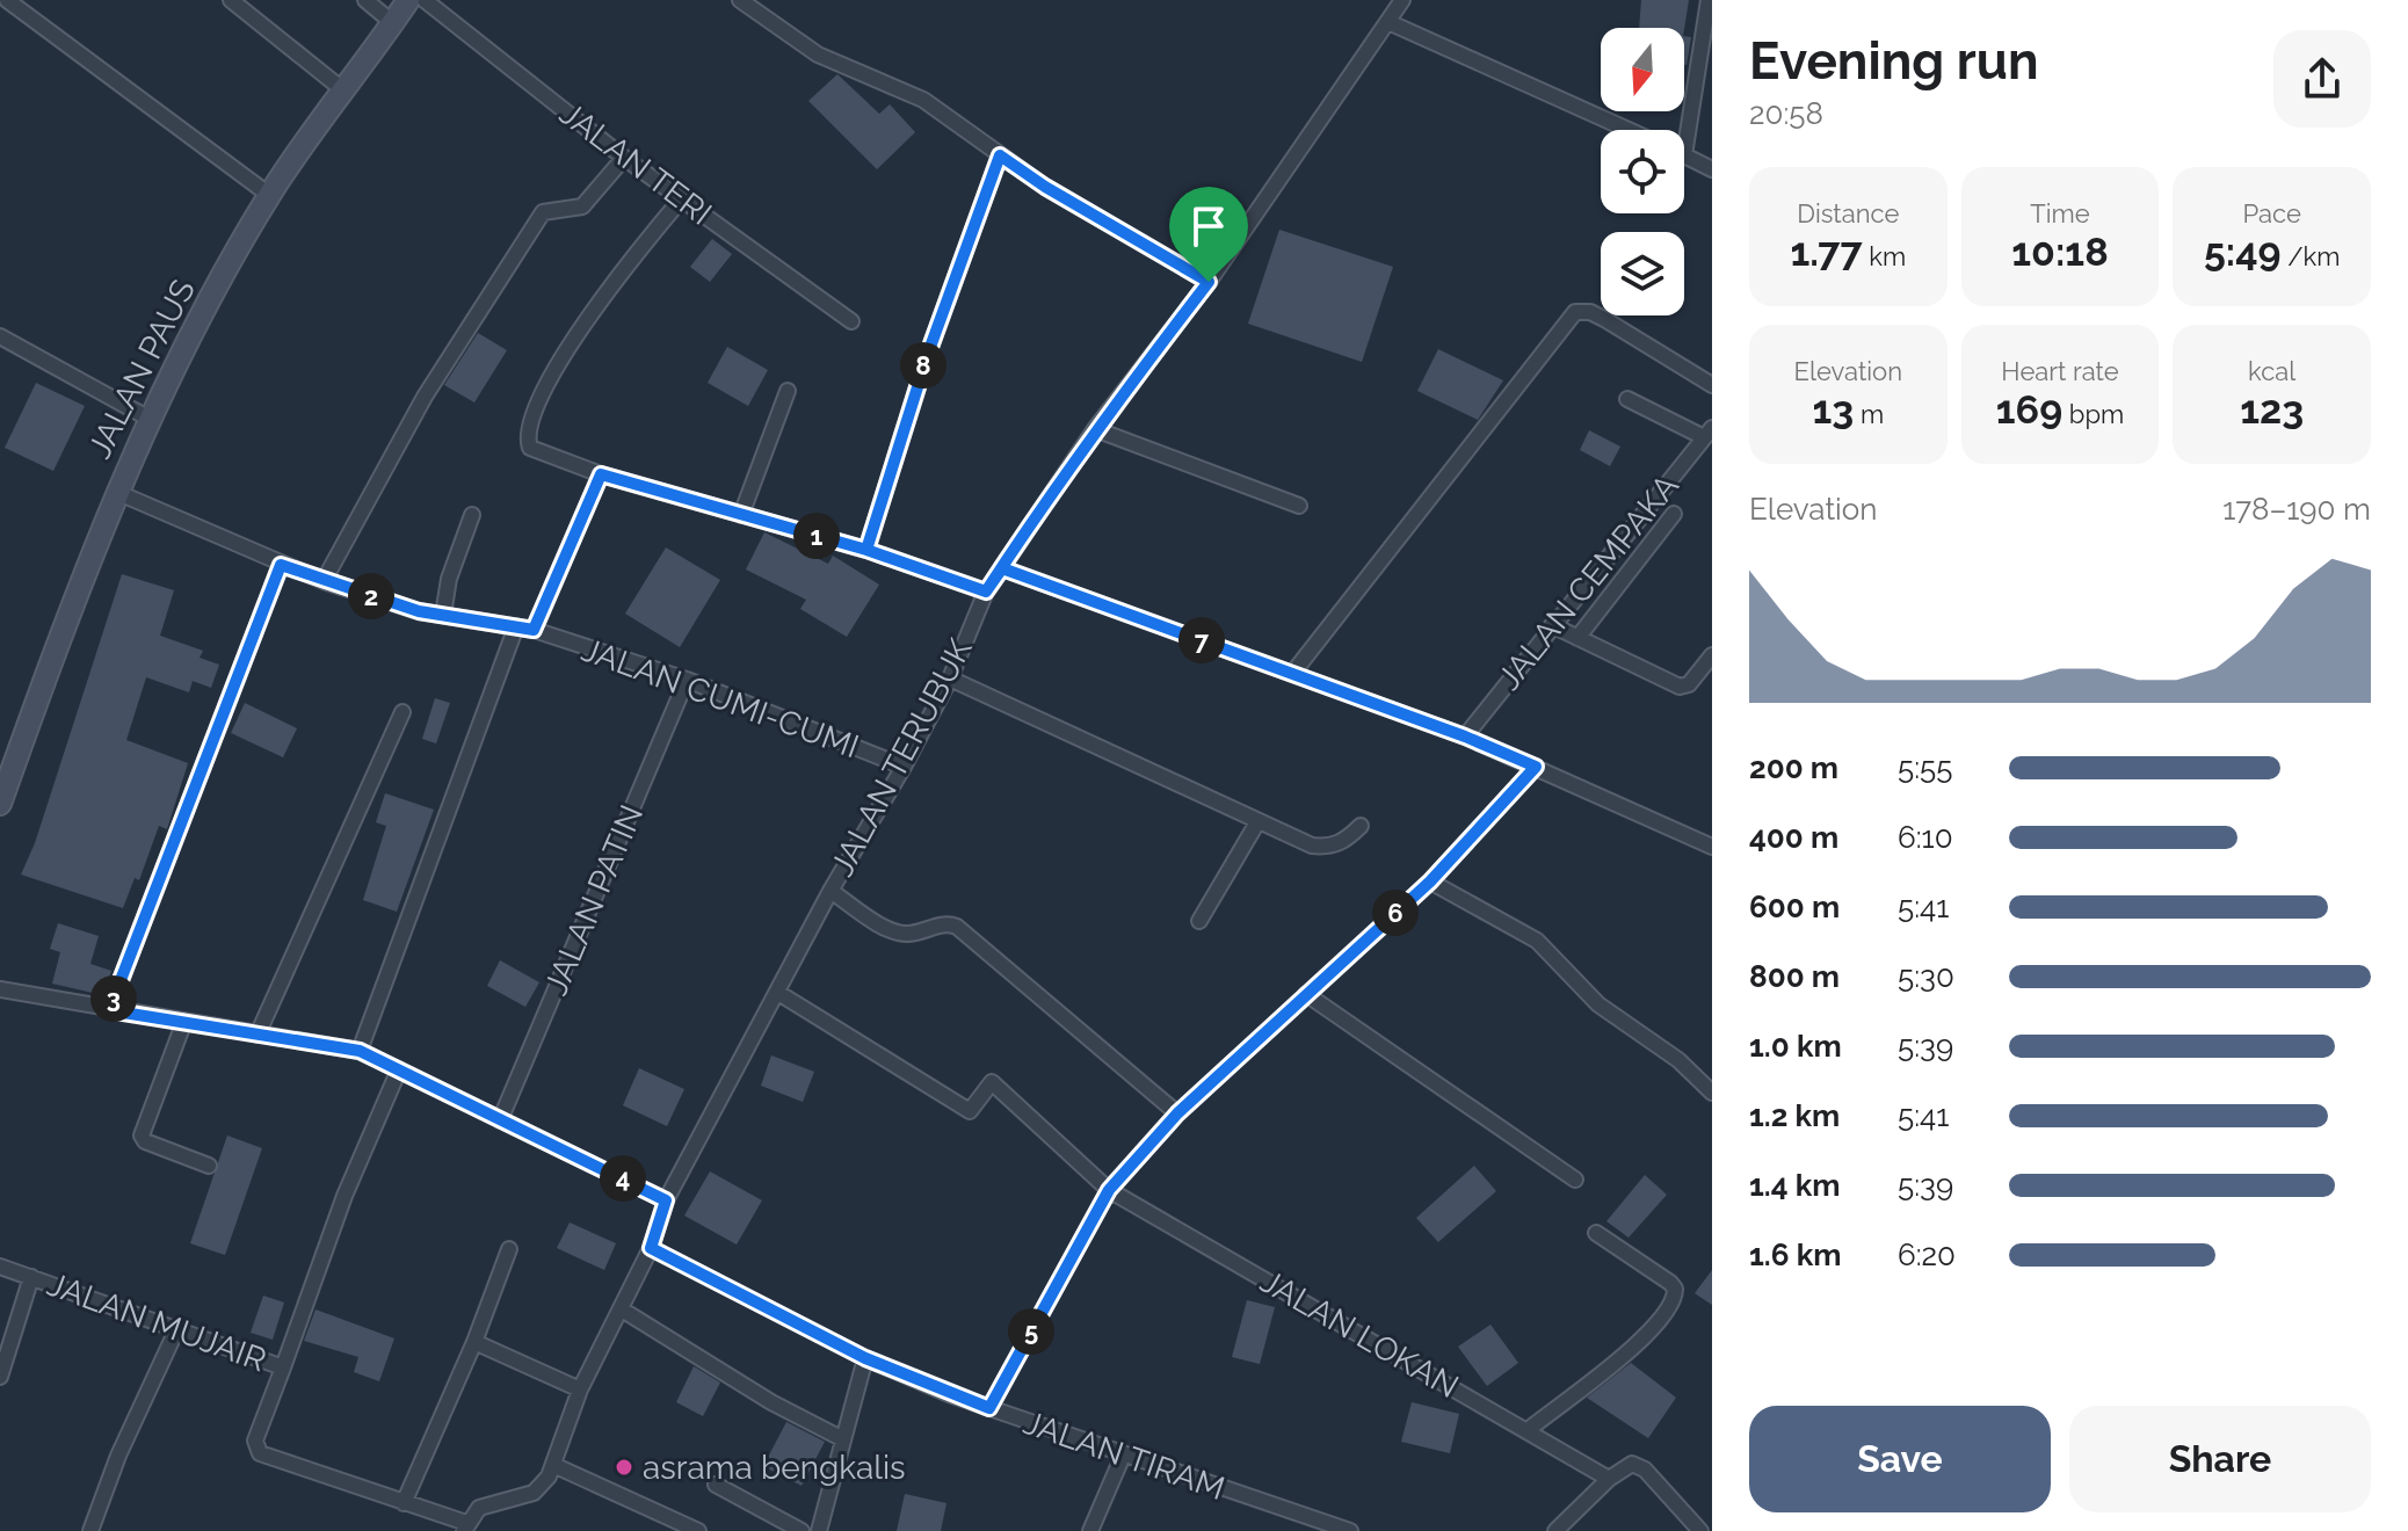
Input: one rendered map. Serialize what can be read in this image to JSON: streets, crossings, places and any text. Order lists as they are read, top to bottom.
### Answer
{
  "streets": {
    "main road": ["JALAN PAUS"],
    "street": [
      "JALAN TERI",
      "JALAN CEMPAKA",
      "JALAN CUMI-CUMI",
      "JALAN TERUBUK",
      "JALAN PATIN",
      "JALAN MUJAIR",
      "JALAN LOKAN",
      "JALAN TIRAM"
    ]
  },
  "crossings": [
    ["JALAN PAUS", "JALAN CUMI-CUMI"],
    ["JALAN CUMI-CUMI", "JALAN TERUBUK"],
    ["JALAN CUMI-CUMI", "JALAN PATIN"],
    ["JALAN TERUBUK", "JALAN MUJAIR"],
    ["JALAN TERUBUK", "JALAN LOKAN"],
    ["JALAN TERUBUK", "JALAN TIRAM"]
  ],
  "places": ["asrama bengkalis"],
  "north": "bottom",
  "page": {
    "heading": ["Evening run", "20:58"],
    "stats": [
      ["Distance", "1.77 km"],
      ["Time", "10:18"],
      ["Pace", "5:49 /km"],
      ["Elevation", "13 m"],
      ["Heart rate", "169 bpm"],
      ["kcal", "123"]
    ],
    "pins": [
      "8",
      "1",
      "2",
      "7",
      "6",
      "3",
      "4",
      "5"
    ],
    "chart": ["Elevation", "178–190 m"],
    "list": [
      {
        "name": "200 m",
        "note": "5:55"
      },
      {
        "name": "400 m",
        "note": "6:10"
      },
      {
        "name": "600 m",
        "note": "5:41"
      },
      {
        "name": "800 m",
        "note": "5:30"
      },
      {
        "name": "1.0 km",
        "note": "5:39"
      },
      {
        "name": "1.2 km",
        "note": "5:41"
      },
      {
        "name": "1.4 km",
        "note": "5:39"
      },
      {
        "name": "1.6 km",
        "note": "6:20"
      }
    ],
    "buttons": ["Save", "Share"]
  }
}
